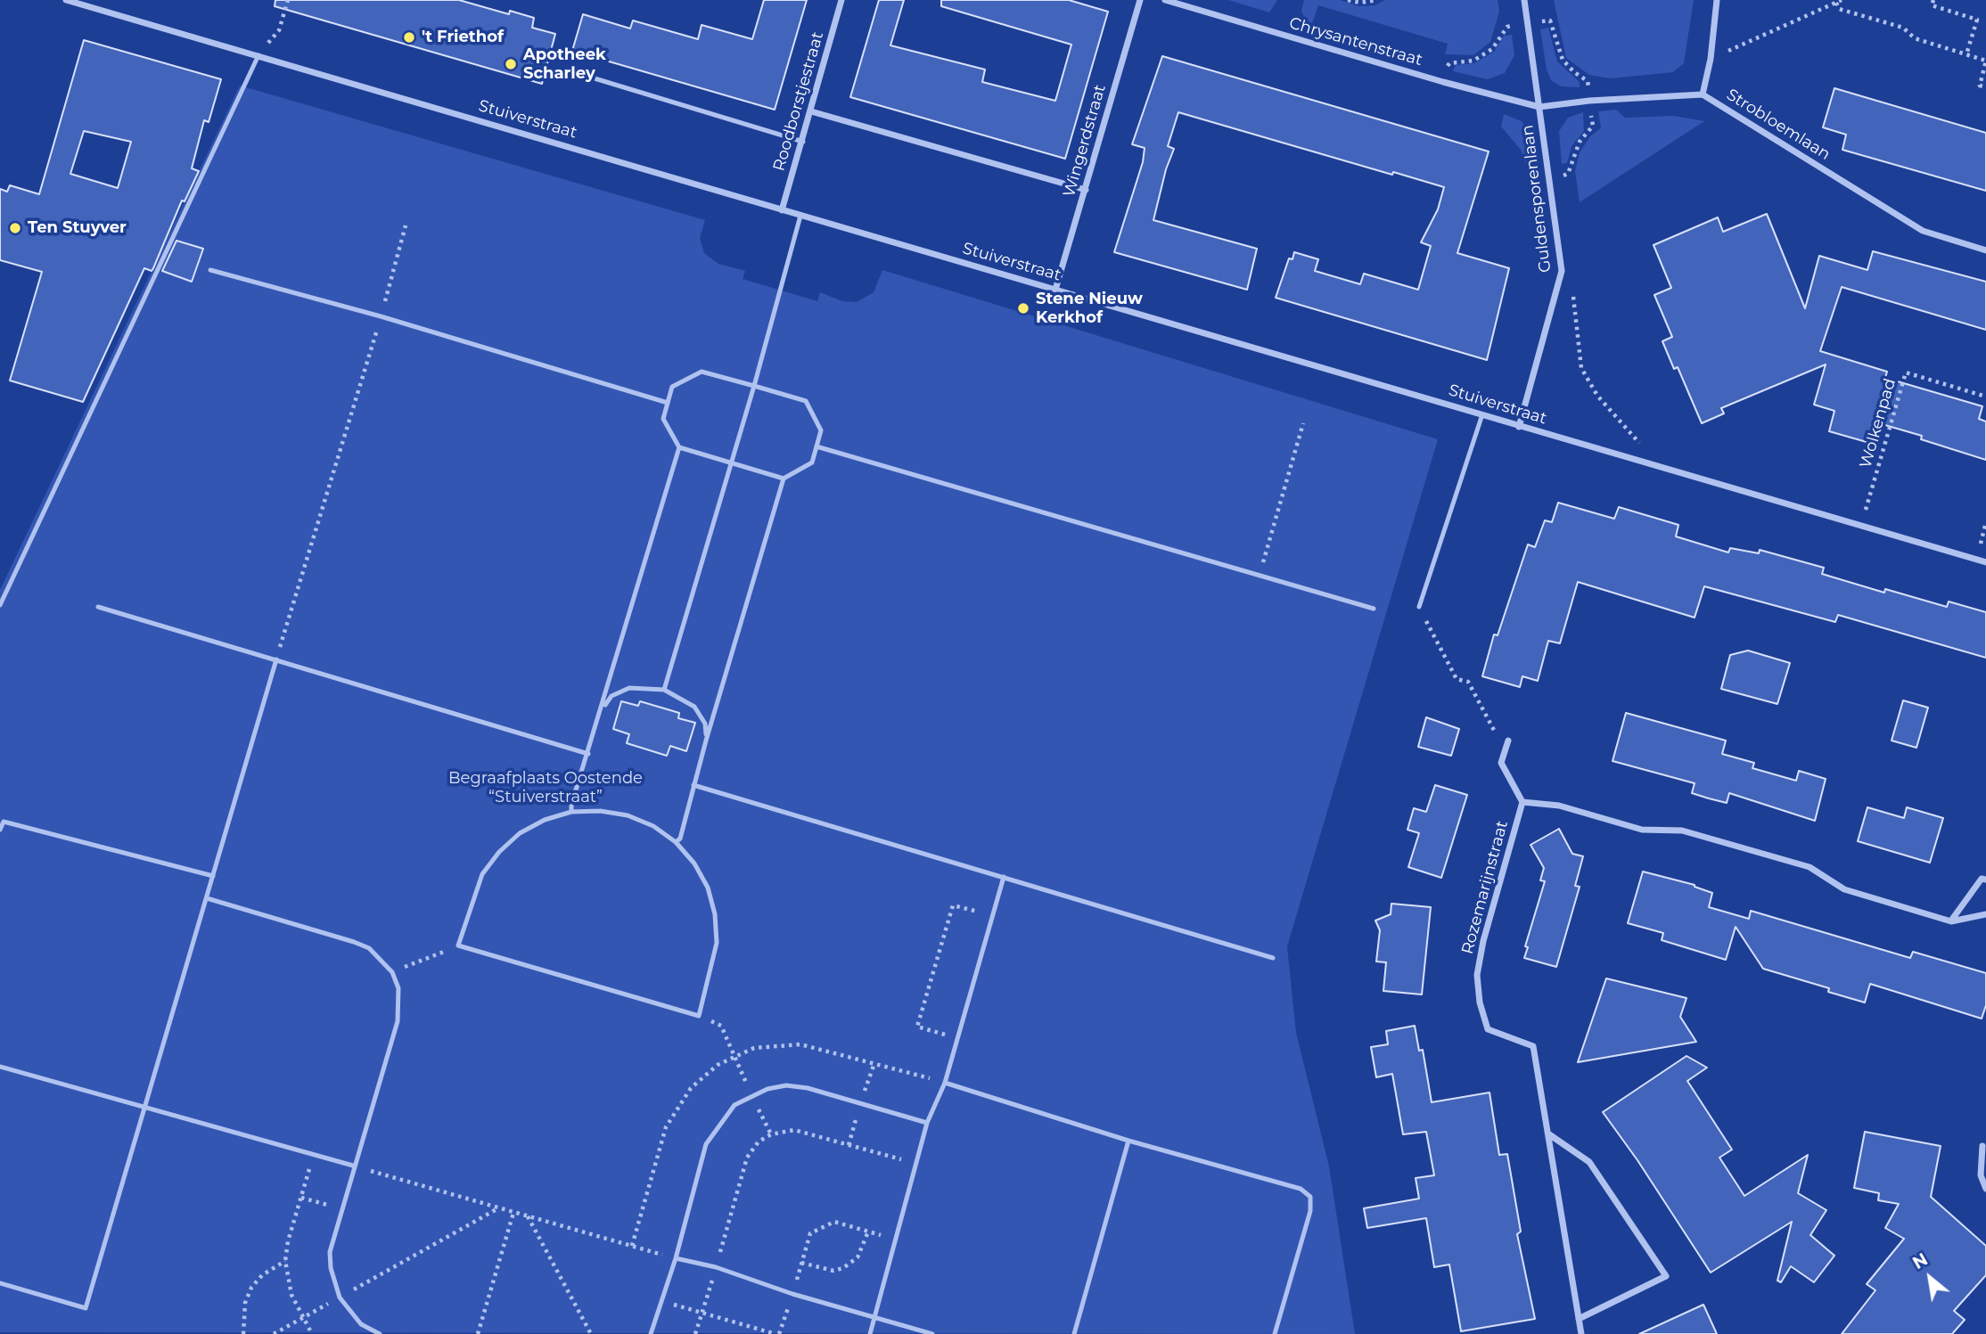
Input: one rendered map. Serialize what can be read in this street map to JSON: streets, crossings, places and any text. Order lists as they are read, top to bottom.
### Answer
{
  "streets": {
    "street": [
      "Chrysantenstraat",
      "Roodborstjestraat",
      "Stuiverstraat",
      "Strobloemlaan",
      "Wingerdstraat",
      "Guldensporenlaan",
      "Rozemarijnstraat"
    ],
    "path": ["Wolkenpad"]
  },
  "crossings": [
    ["Chrysantenstraat", "Strobloemlaan"],
    ["Chrysantenstraat", "Guldensporenlaan"],
    ["Roodborstjestraat", "Stuiverstraat"],
    ["Stuiverstraat", "Wingerdstraat"],
    ["Stuiverstraat", "Guldensporenlaan"],
    ["Stuiverstraat", "Wolkenpad"],
    ["Strobloemlaan", "Guldensporenlaan"]
  ],
  "parks": ["Begraafplaats Oostende “Stuiverstraat”"],
  "places": [
    "'t Friethof",
    "Apotheek Scharley",
    "Ten Stuyver",
    "Stene Nieuw Kerkhof"
  ],
  "north": "top left"
}
